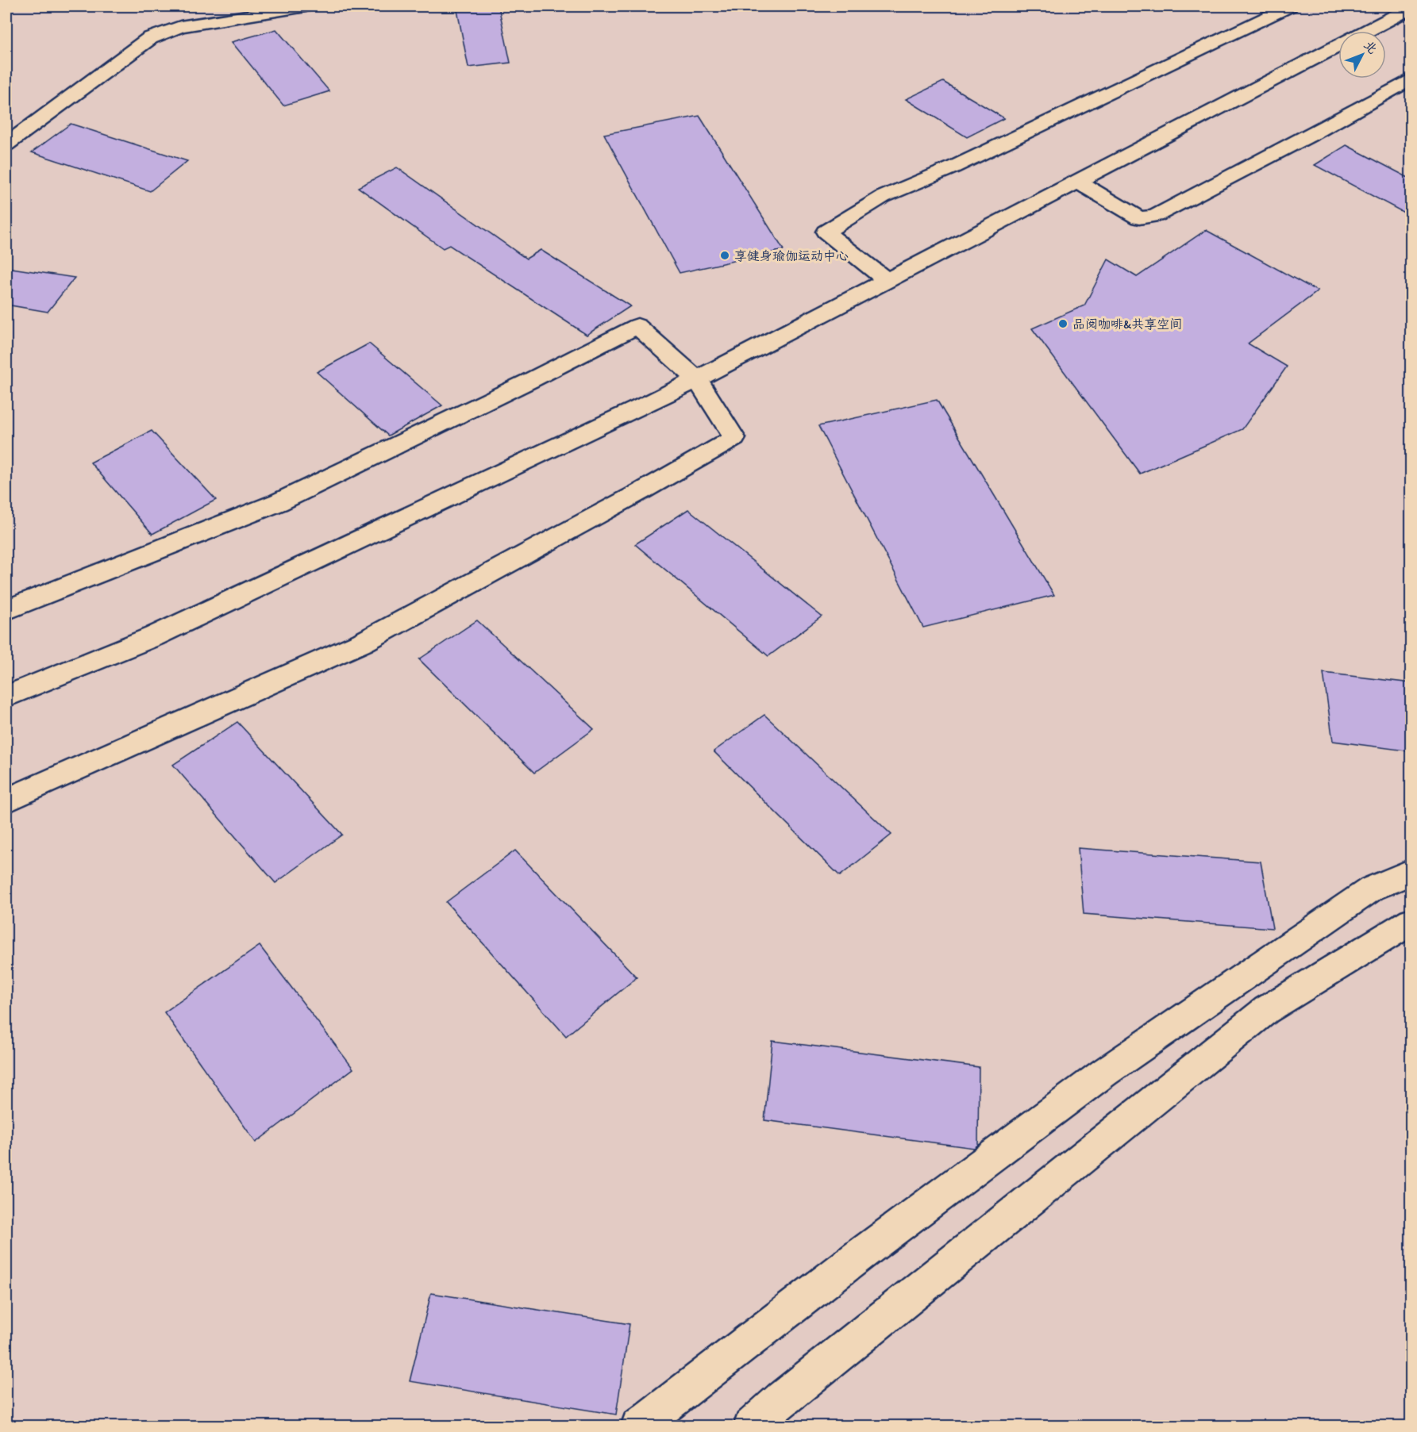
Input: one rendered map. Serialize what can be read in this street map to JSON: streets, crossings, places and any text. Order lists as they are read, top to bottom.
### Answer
{
  "places": ["享健身瑜伽运动中心", "品阅咖啡&共享空间"],
  "north": "top right"
}
